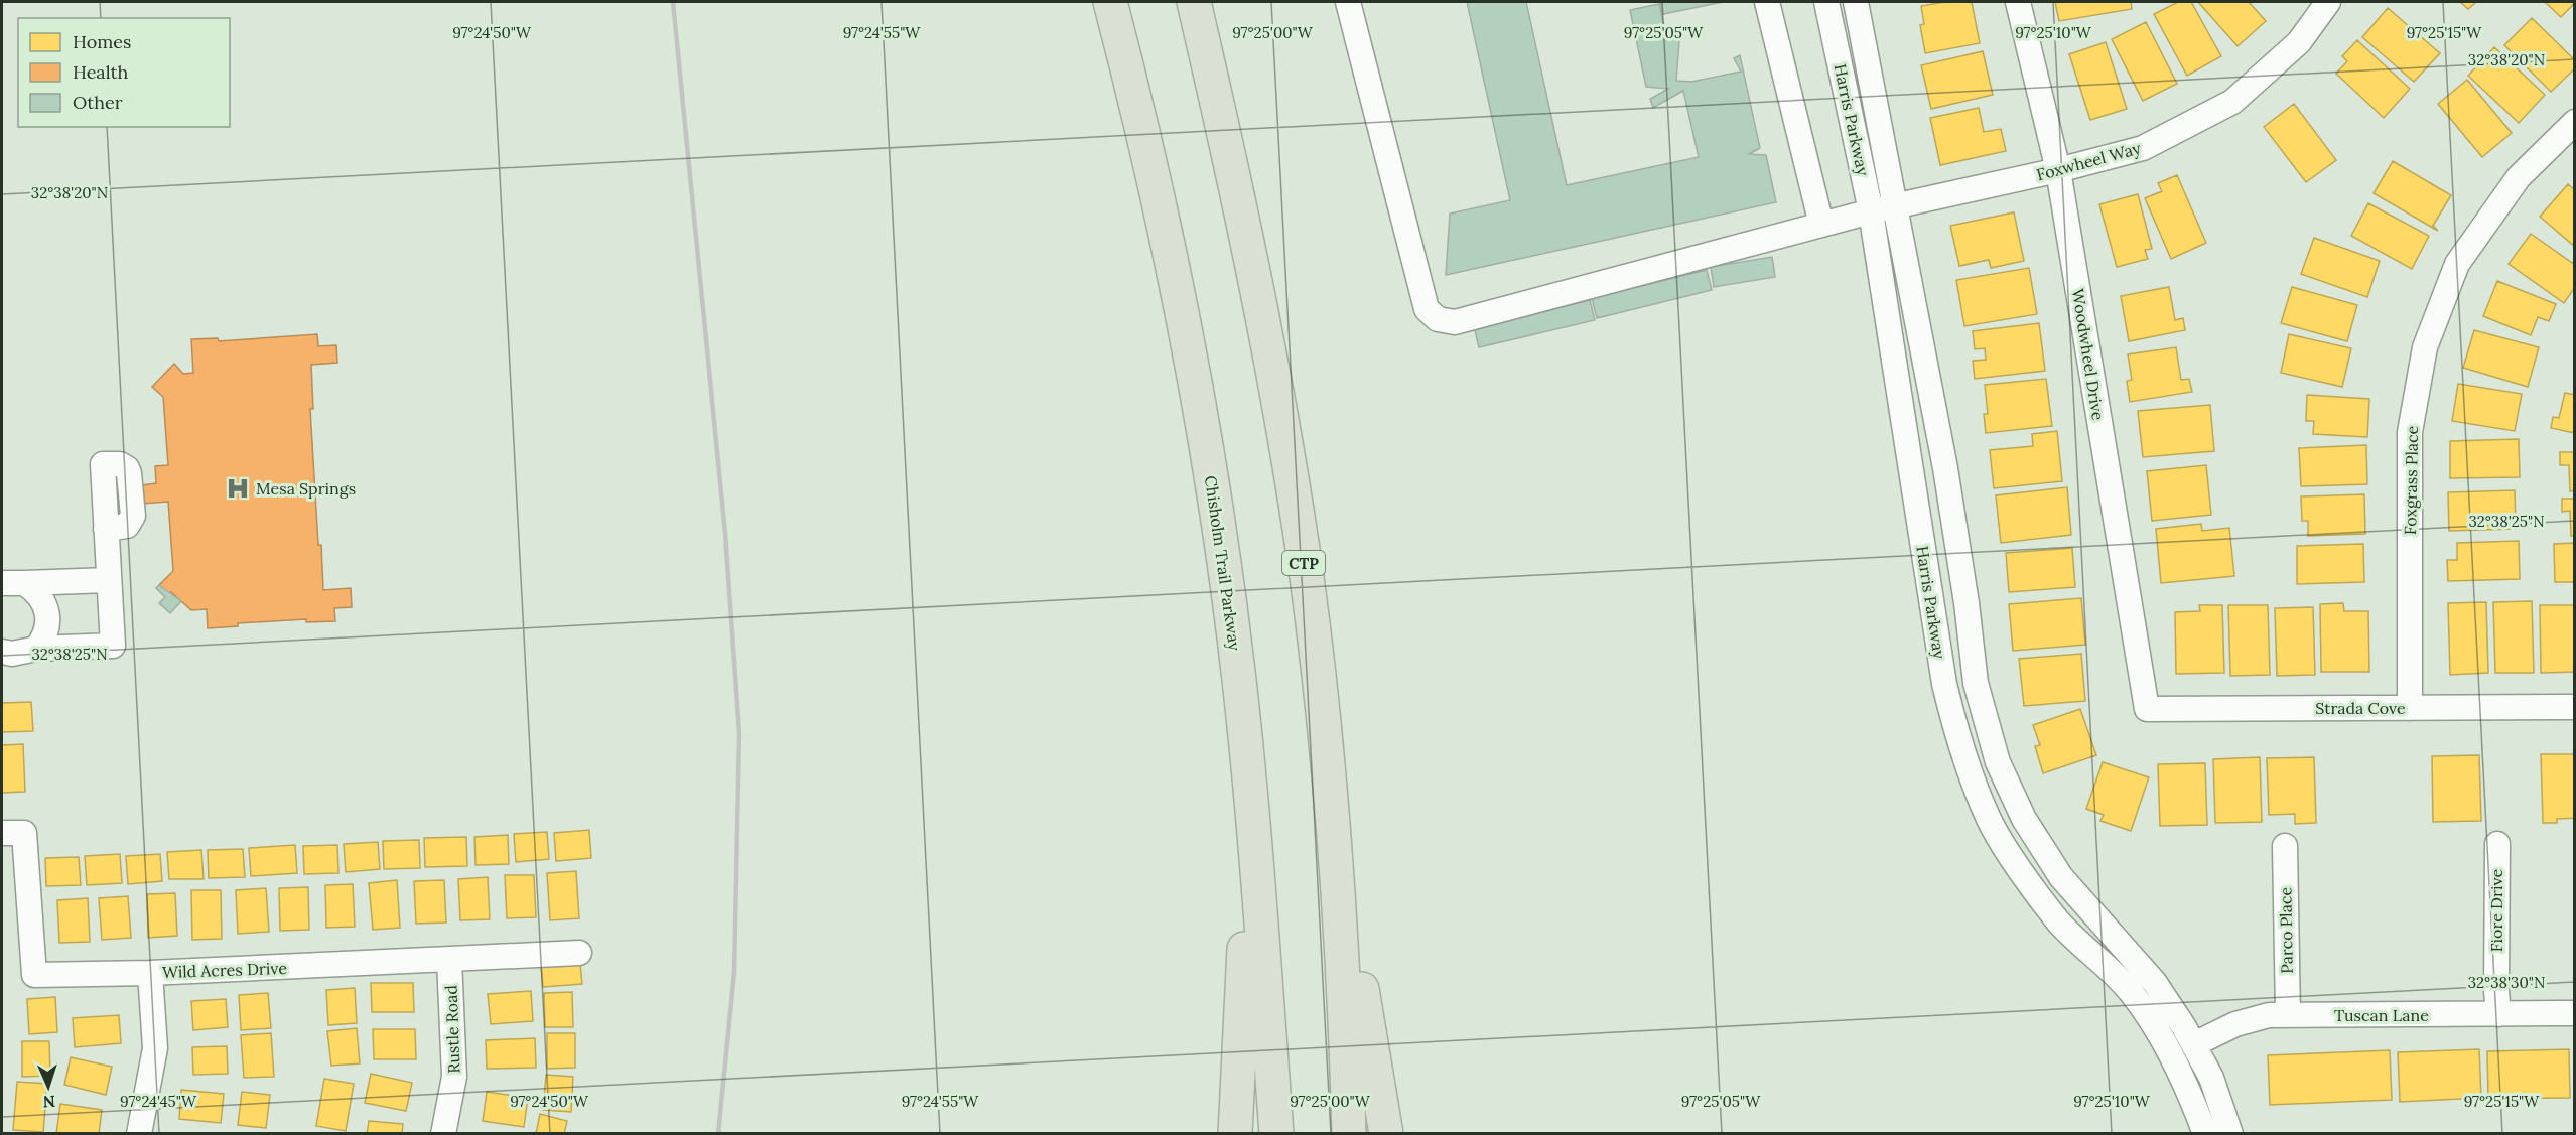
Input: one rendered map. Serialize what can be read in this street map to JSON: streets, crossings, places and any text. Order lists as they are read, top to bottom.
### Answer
{
  "streets": {
    "highway": ["Chisholm Trail Parkway", "CTP"],
    "street": [
      "Harris Parkway",
      "Foxwheel Way",
      "Woodwheel Drive",
      "Foxgrass Place",
      "Strada Cove",
      "Fiore Drive",
      "Parco Place",
      "Wild Acres Drive",
      "Tuscan Lane",
      "Rustle Road"
    ]
  },
  "crossings": [
    ["Harris Parkway", "Foxwheel Way"],
    ["Harris Parkway", "Tuscan Lane"],
    ["Foxwheel Way", "Woodwheel Drive"],
    ["Woodwheel Drive", "Strada Cove"],
    ["Foxgrass Place", "Strada Cove"],
    ["Fiore Drive", "Tuscan Lane"],
    ["Parco Place", "Tuscan Lane"],
    ["Wild Acres Drive", "Rustle Road"]
  ],
  "places": {
    "hospital": ["Mesa Springs"]
  },
  "legend": ["Homes", "Health", "Other"],
  "north": "bottom",
  "coordinates": [
    "97°24'50\"W",
    "97°24'55\"W",
    "97°25'00\"W",
    "97°25'05\"W",
    "97°25'10\"W",
    "97°25'15\"W",
    "32°38'20\"N",
    "32°38'25\"N",
    "32°38'30\"N",
    "97°24'45\"W"
  ]
}
